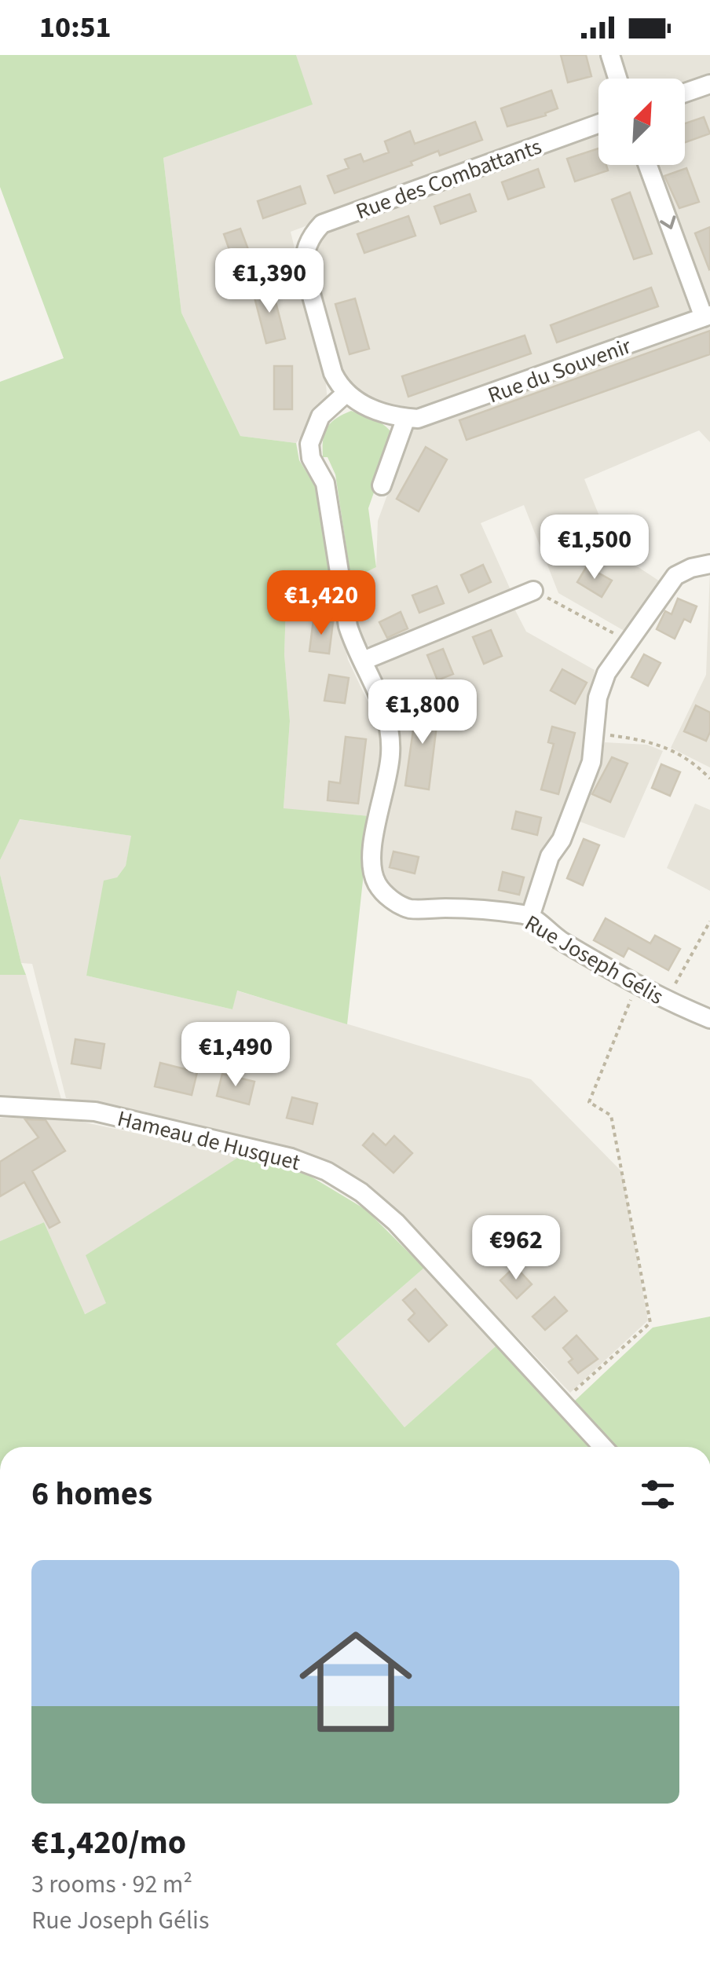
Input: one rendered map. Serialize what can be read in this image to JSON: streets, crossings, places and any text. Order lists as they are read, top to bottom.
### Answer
{
  "streets": {
    "street": [
      "Rue des Combattants",
      "Rue du Souvenir",
      "Rue Joseph Gélis",
      "Hameau de Husquet"
    ]
  },
  "crossings": [
    ["Rue des Combattants", "Rue Joseph Gélis"]
  ],
  "north": "top right",
  "page": {
    "status": "10:51",
    "price": [
      "€1,390",
      "€1,500",
      "€1,420",
      "€1,800",
      "€1,490",
      "€962"
    ],
    "heading": "6 homes",
    "list": [
      {
        "name": "€1,420/mo",
        "note": "3 rooms · 92 m² · Rue Joseph Gélis"
      }
    ]
  }
}
